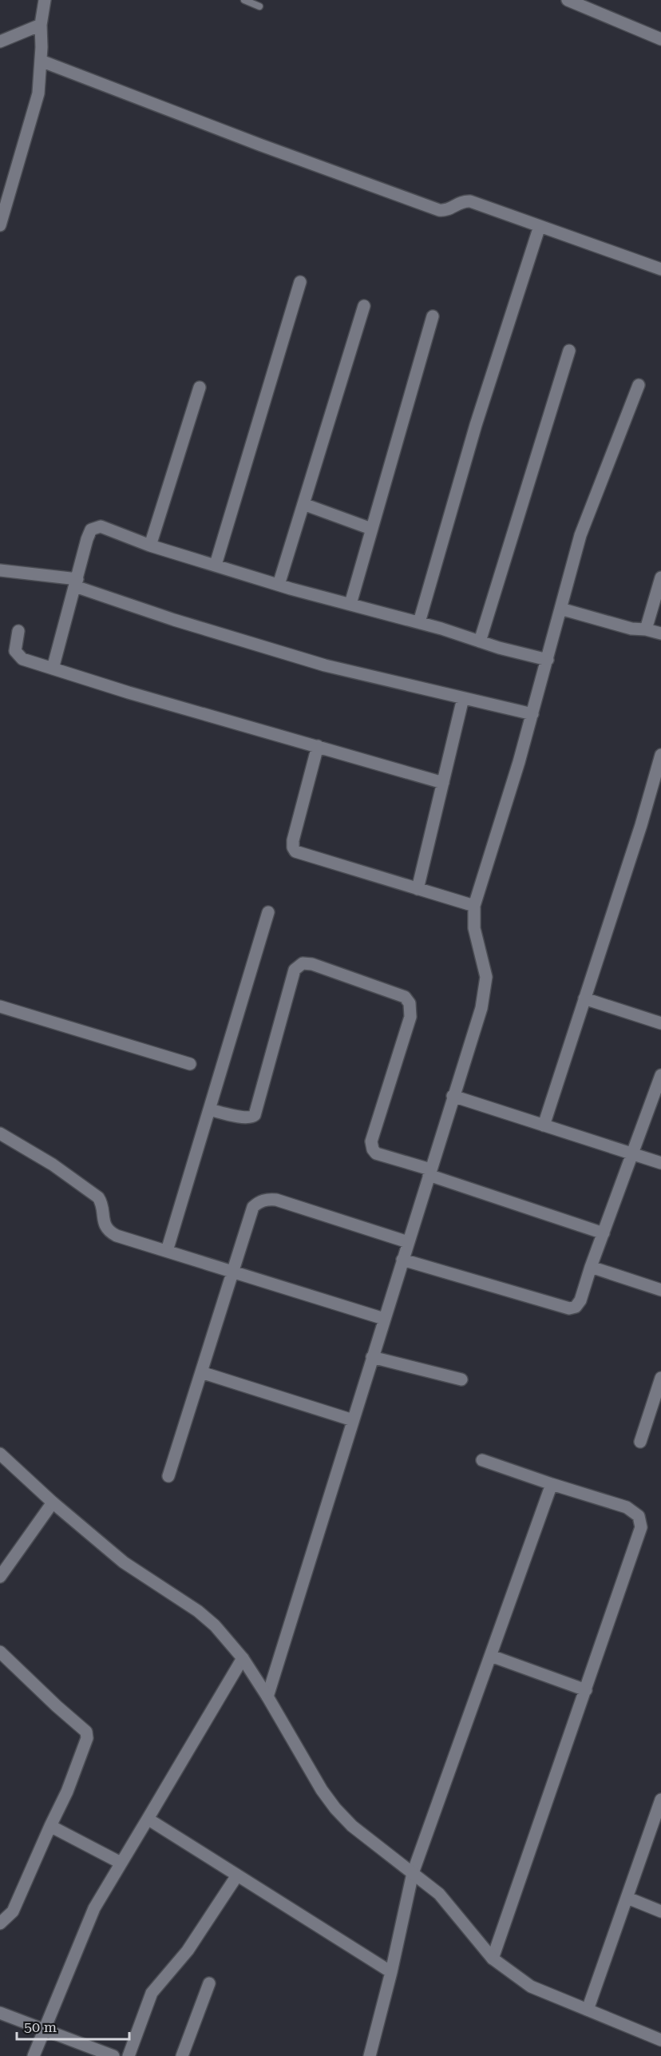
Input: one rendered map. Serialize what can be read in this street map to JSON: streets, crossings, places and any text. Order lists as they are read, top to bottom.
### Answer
{
  "scale_bar": "50 m"
}
